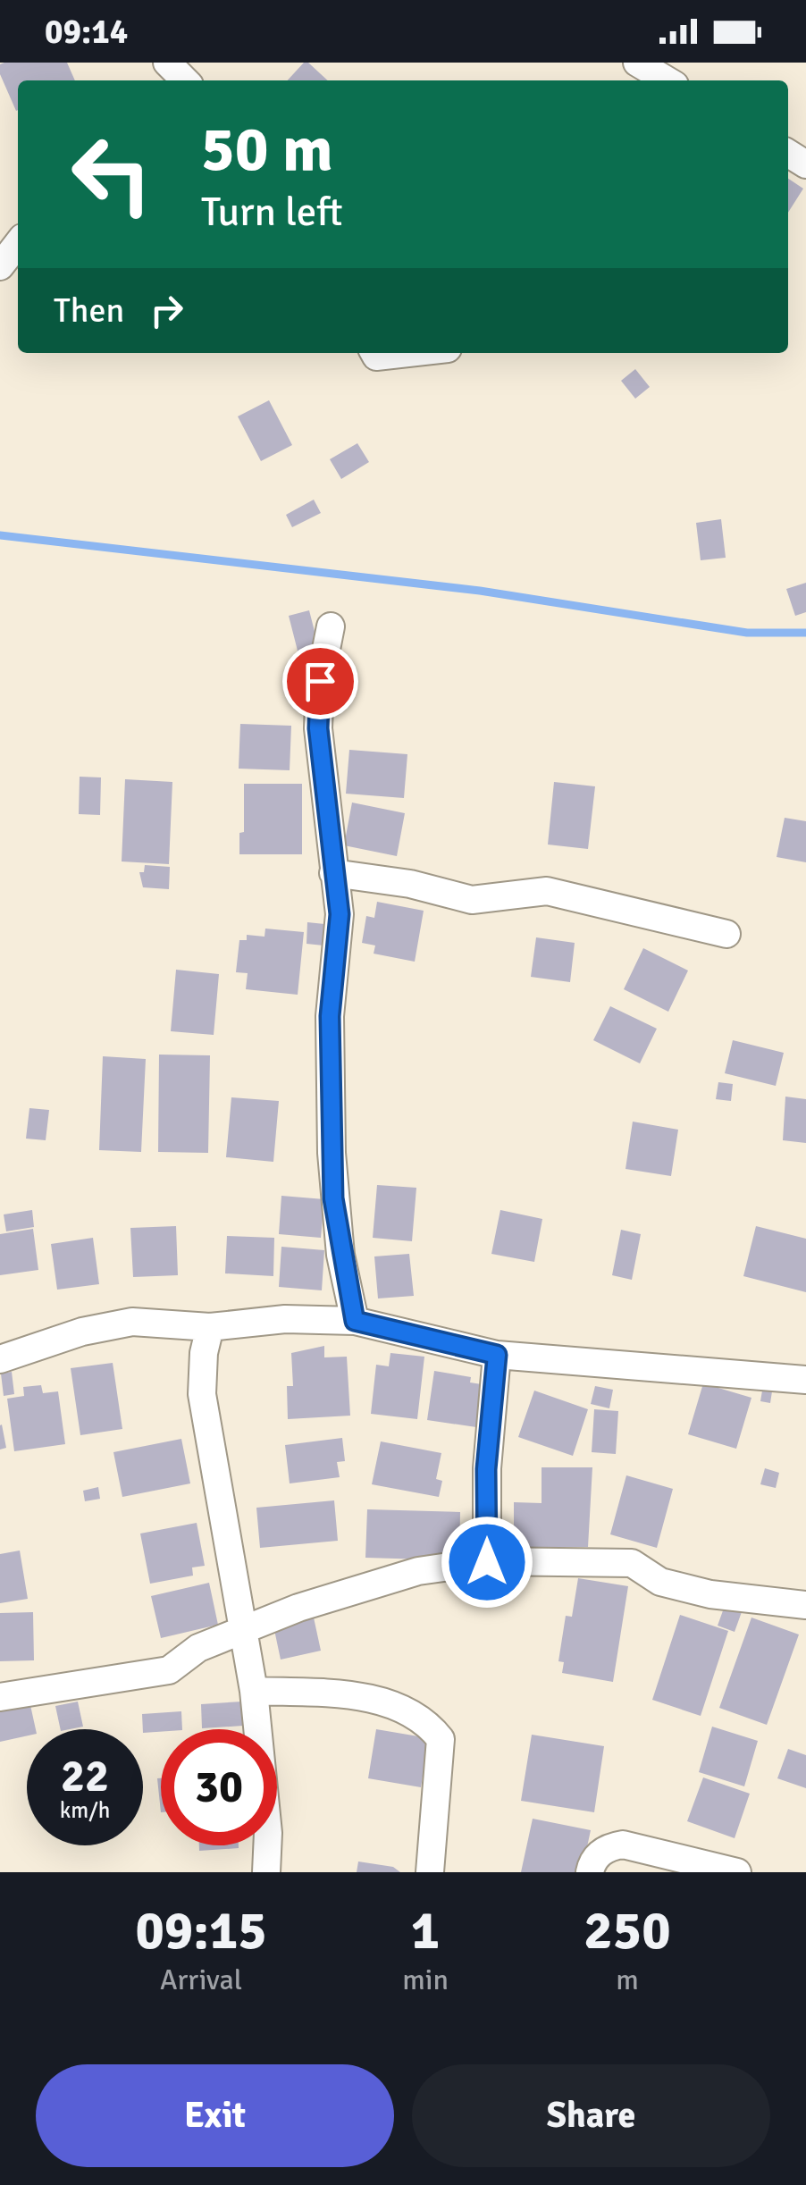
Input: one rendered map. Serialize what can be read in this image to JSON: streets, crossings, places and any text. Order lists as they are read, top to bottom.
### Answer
{
  "page": {
    "status": "09:14",
    "turn": ["50 m", "Turn left"],
    "then": "Then",
    "speed": "22 km/h",
    "limit": "30",
    "eta": [
      "09:15",
      "Arrival",
      "1",
      "min",
      "250",
      "m"
    ],
    "buttons": ["Exit", "Share"]
  }
}
